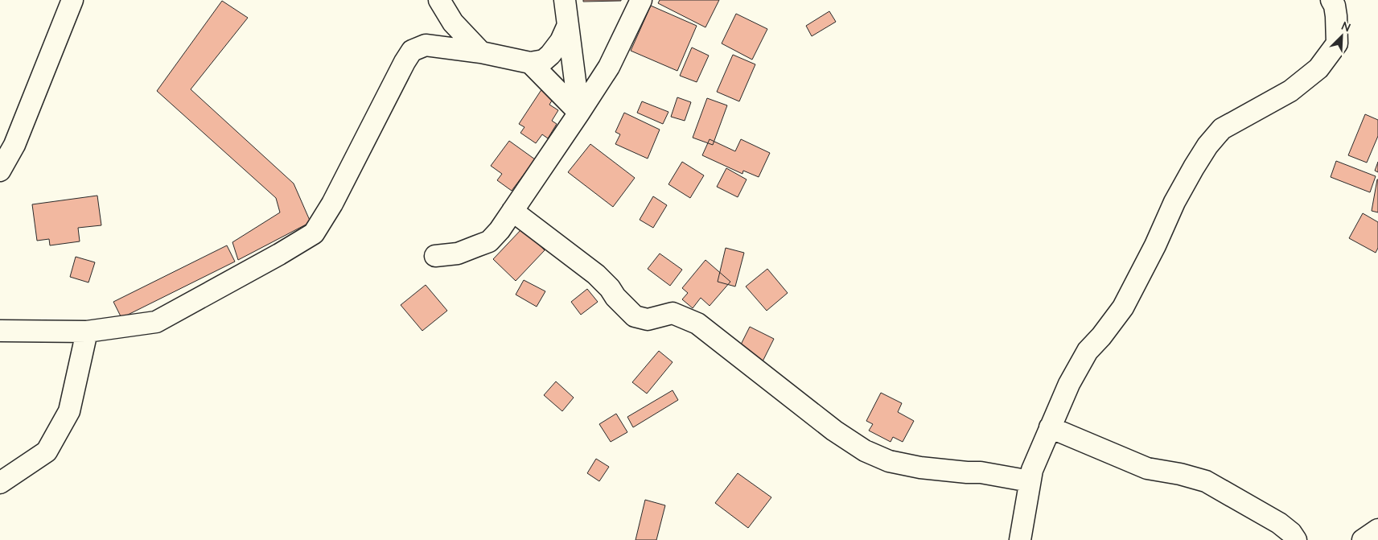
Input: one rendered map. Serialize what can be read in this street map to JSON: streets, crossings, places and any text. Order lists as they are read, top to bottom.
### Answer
{
  "north": "top right"
}
